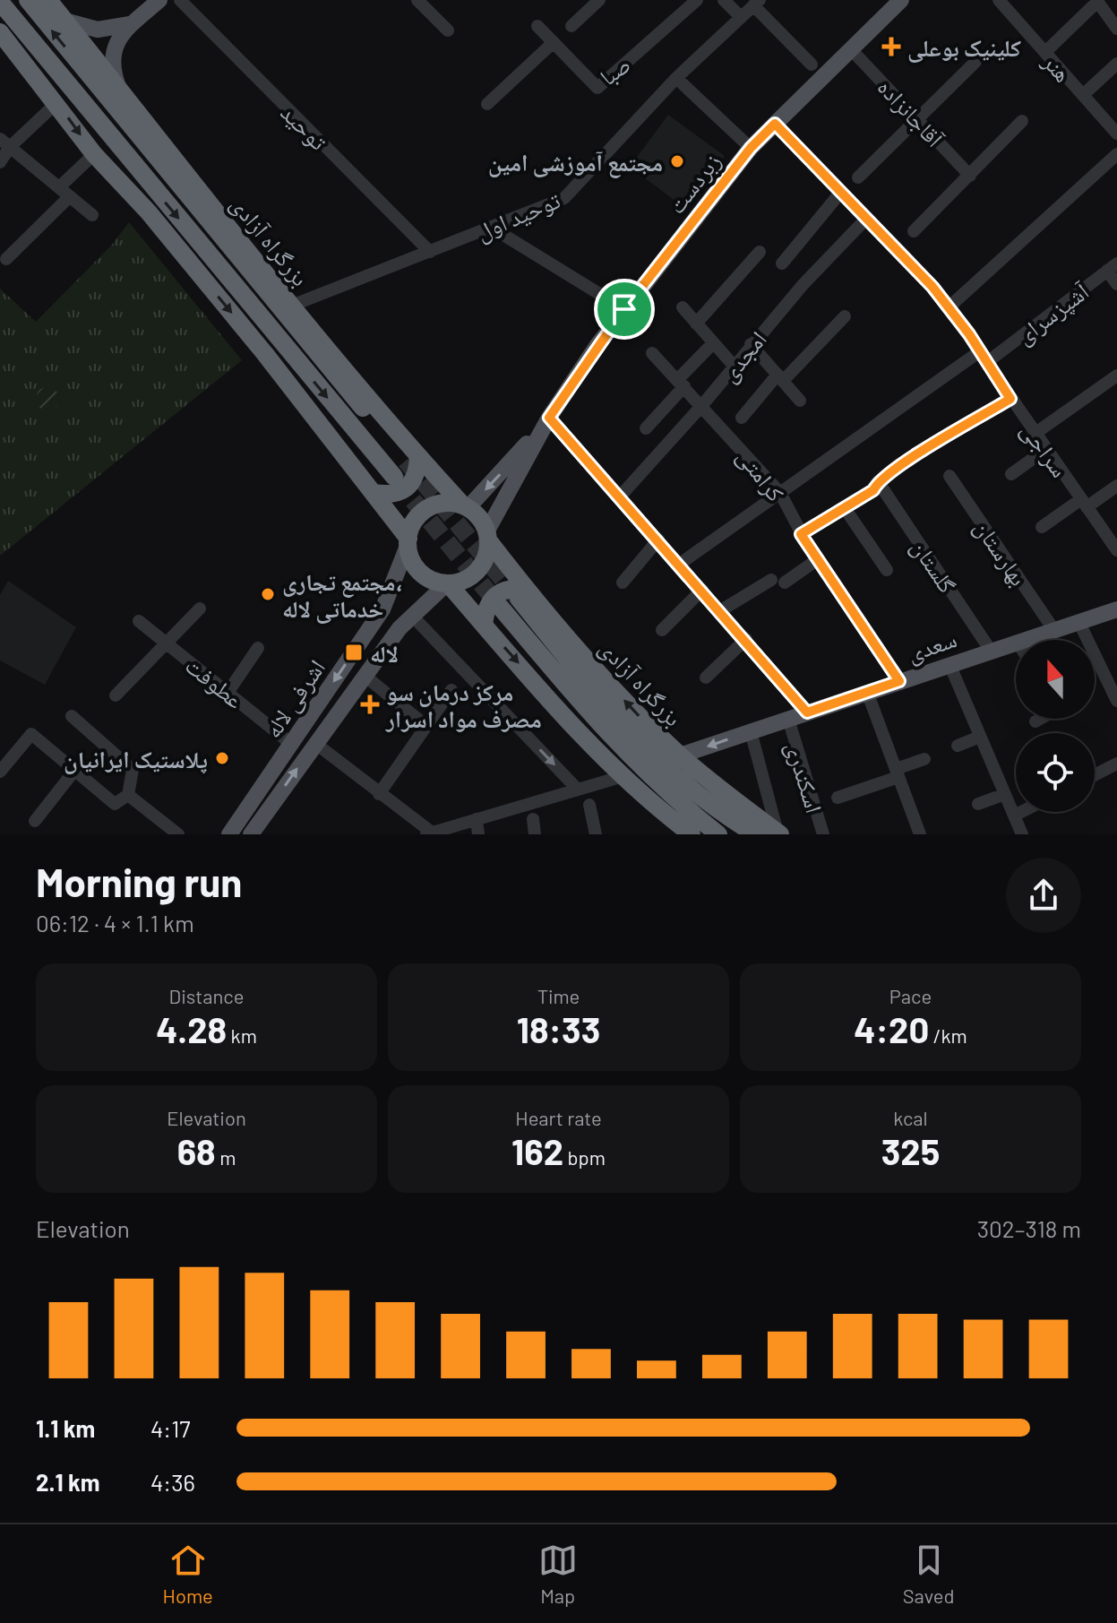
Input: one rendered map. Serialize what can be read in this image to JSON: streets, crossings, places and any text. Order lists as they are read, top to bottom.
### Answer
{
  "streets": {
    "highway": ["بزرگراه آزادی"],
    "main road": ["زبردست", "سعدی", "اشرفی لاله"],
    "street": [
      "هنر",
      "صبا",
      "آقاجانزاده",
      "توحید",
      "توحید اول",
      "آشپزسرای",
      "امجدی",
      "سراجی",
      "کرامتی",
      "بهارستان",
      "گلستان",
      "عطوفت",
      "اسکندری"
    ]
  },
  "crossings": [
    ["آقاجانزاده", "زبردست"],
    ["توحید", "توحید اول"],
    ["زبردست", "بزرگراه آزادی"],
    ["زبردست", "سراجی"],
    ["زبردست", "اشرفی لاله"],
    ["توحید اول", "بزرگراه آزادی"],
    ["بزرگراه آزادی", "سعدی"],
    ["بزرگراه آزادی", "اشرفی لاله"],
    ["آشپزسرای", "سراجی"],
    ["آشپزسرای", "کرامتی"],
    ["امجدی", "سراجی"],
    ["امجدی", "کرامتی"],
    ["کرامتی", "سعدی"],
    ["بهارستان", "سعدی"],
    ["گلستان", "سعدی"],
    ["سعدی", "اسکندری"],
    ["عطوفت", "اشرفی لاله"]
  ],
  "places": {
    "health": ["کلینیک بوعلی", "مرکز درمان سو مصرف مواد اسرار"],
    "other": ["مجتمع آموزشی امین", "مجتمع تجاری، خدماتی لاله", "پلاستیک ایرانیان"],
    "transit": ["لاله"]
  },
  "north": "top",
  "page": {
    "heading": ["Morning run", "06:12 · 4 × 1.1 km"],
    "stats": [
      ["Distance", "4.28 km"],
      ["Time", "18:33"],
      ["Pace", "4:20 /km"],
      ["Elevation", "68 m"],
      ["Heart rate", "162 bpm"],
      ["kcal", "325"]
    ],
    "chart": ["Elevation", "302–318 m"],
    "list": [
      {
        "name": "1.1 km",
        "note": "4:17"
      },
      {
        "name": "2.1 km",
        "note": "4:36"
      }
    ],
    "tabs": ["Home", "Map", "Saved"]
  }
}
